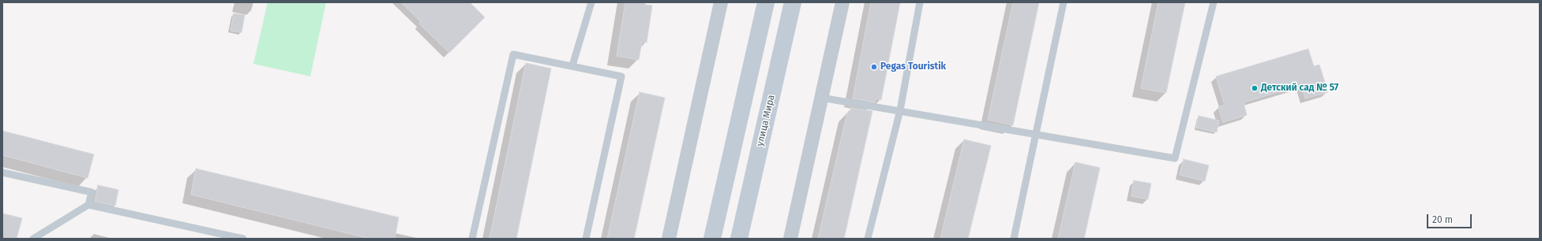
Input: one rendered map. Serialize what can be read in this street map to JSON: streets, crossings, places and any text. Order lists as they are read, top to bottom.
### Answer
{
  "streets": {
    "main road": ["улица Мира"]
  },
  "places": ["Pegas Touristik", "Детский сад № 57"],
  "scale_bar": "20 m"
}
